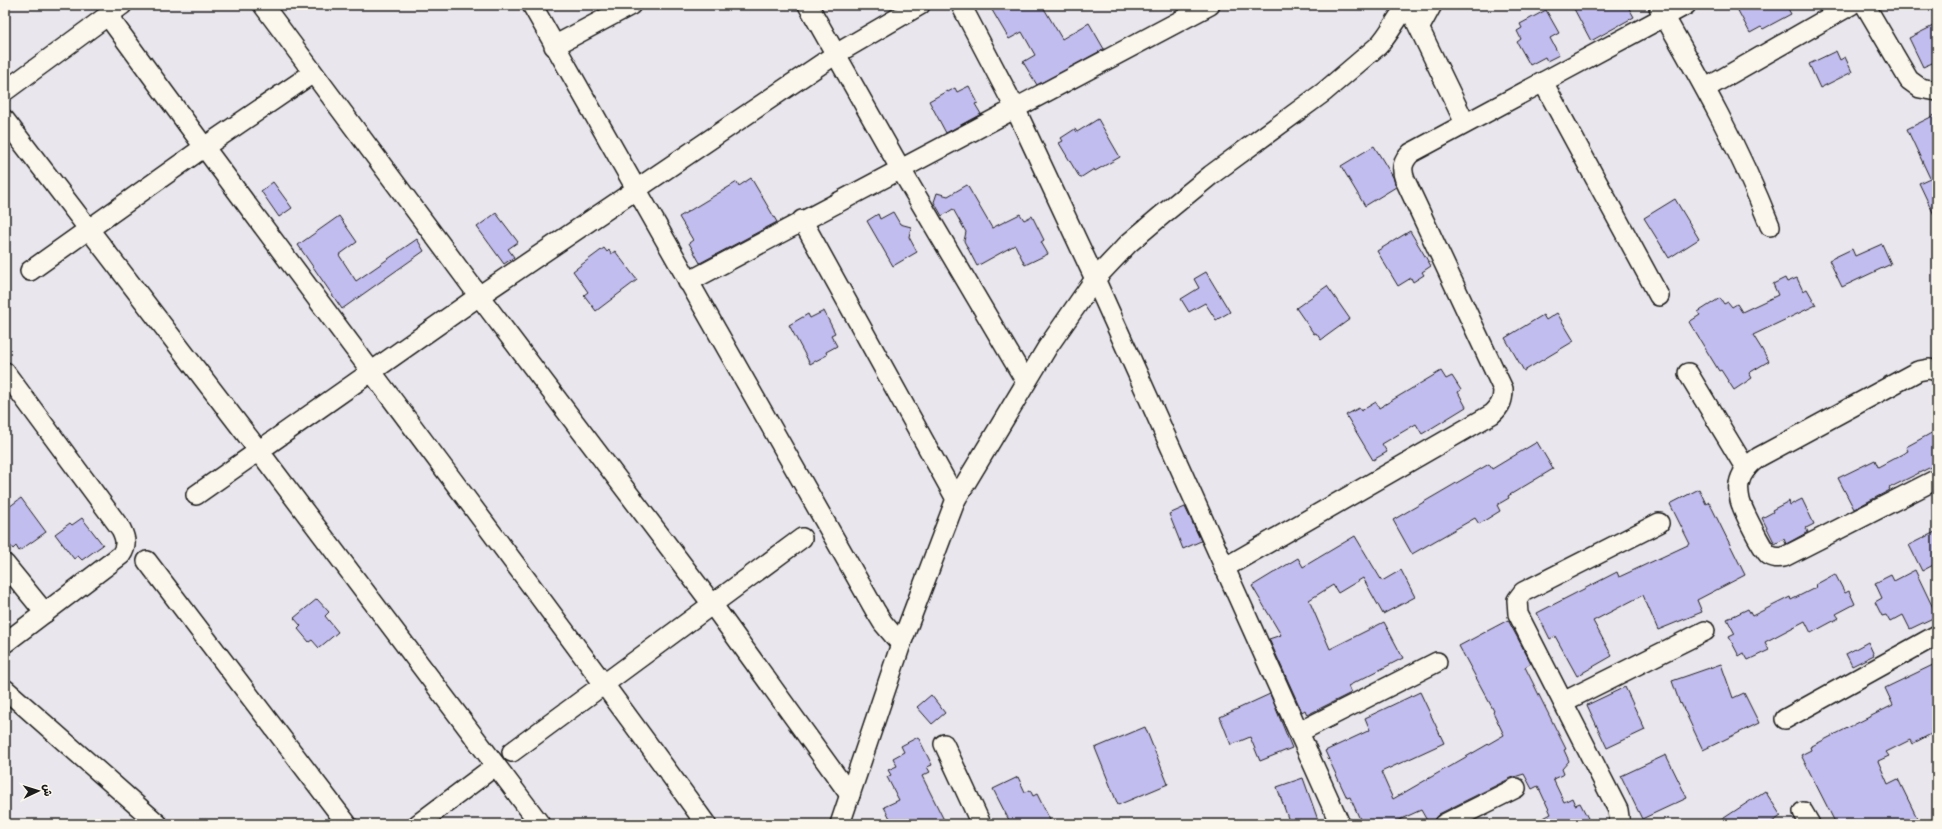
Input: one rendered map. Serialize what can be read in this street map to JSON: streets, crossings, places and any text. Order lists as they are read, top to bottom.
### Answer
{
  "north": "right"
}
